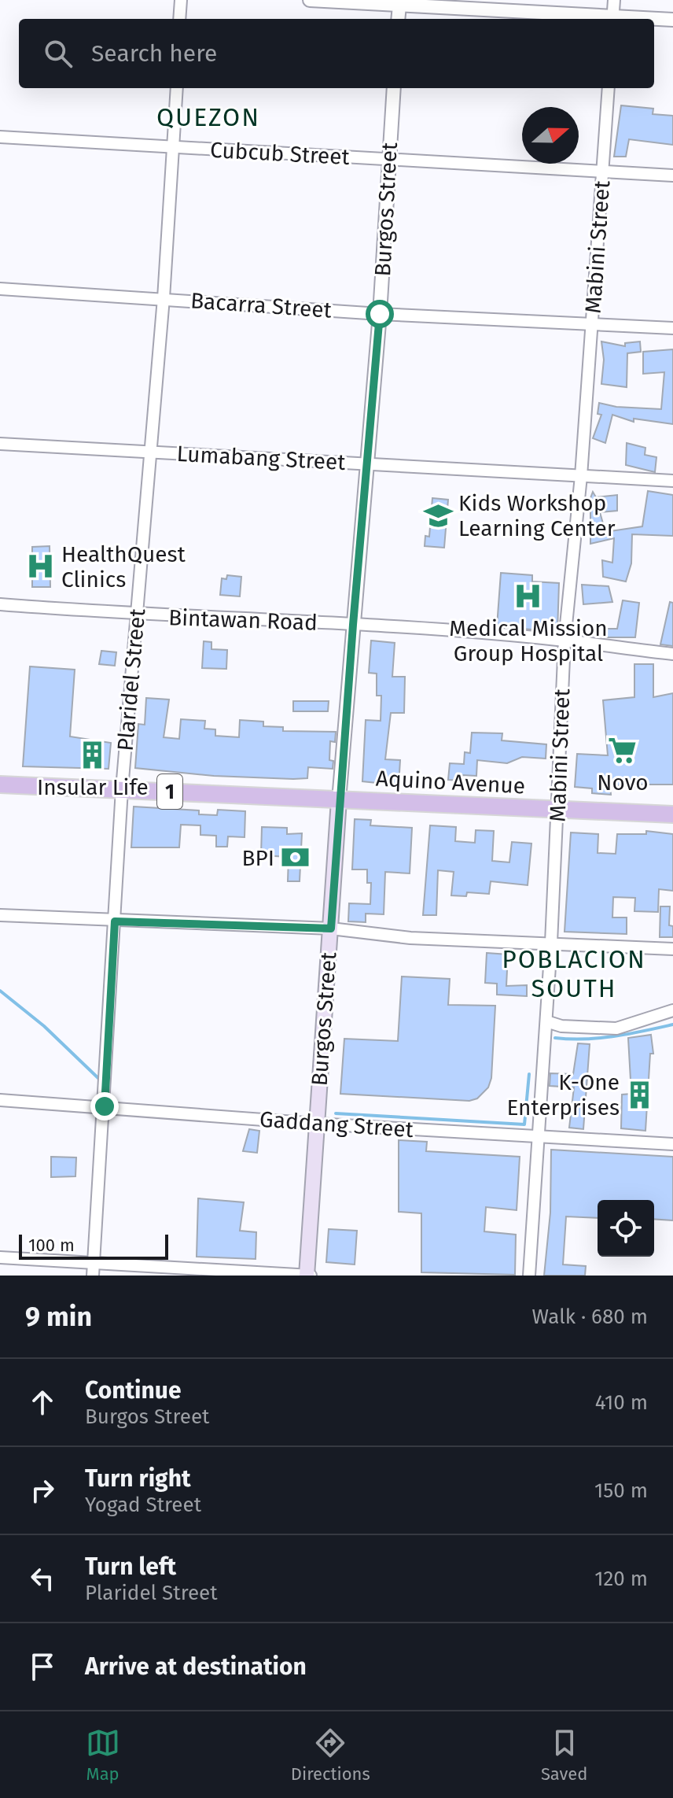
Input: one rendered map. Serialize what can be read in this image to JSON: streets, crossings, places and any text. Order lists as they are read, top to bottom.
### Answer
{
  "streets": {
    "main road": ["Burgos Street", "Aquino Avenue", "1"],
    "street": [
      "Cubcub Street",
      "Mabini Street",
      "Bacarra Street",
      "Lumabang Street",
      "Bintawan Road",
      "Plaridel Street",
      "Gaddang Street"
    ]
  },
  "crossings": [
    ["Cubcub Street", "Burgos Street"],
    ["Cubcub Street", "Mabini Street"],
    ["Cubcub Street", "Plaridel Street"],
    ["Burgos Street", "Bacarra Street"],
    ["Burgos Street", "Lumabang Street"],
    ["Burgos Street", "Bintawan Road"],
    ["Burgos Street", "Aquino Avenue"],
    ["Burgos Street", "Gaddang Street"],
    ["Mabini Street", "Bacarra Street"],
    ["Mabini Street", "Lumabang Street"],
    ["Mabini Street", "Bintawan Road"],
    ["Mabini Street", "Aquino Avenue"],
    ["Mabini Street", "Gaddang Street"],
    ["Bacarra Street", "Plaridel Street"],
    ["Lumabang Street", "Plaridel Street"],
    ["Bintawan Road", "Plaridel Street"],
    ["Plaridel Street", "Aquino Avenue"],
    ["Plaridel Street", "Gaddang Street"]
  ],
  "districts": ["QUEZON", "POBLACION SOUTH"],
  "places": {
    "school or university": ["Kids Workshop Learning Center"],
    "hospital": ["HealthQuest Clinics", "Medical Mission Group Hospital"],
    "supermarket": ["Novo"],
    "building": ["Insular Life", "K-One Enterprises"],
    "bank": ["BPI"]
  },
  "scale_bar": "100 m",
  "north": "right",
  "page": {
    "search": "Search here",
    "scale": "100 m",
    "heading": ["9 min", "Walk · 680 m"],
    "list": [
      ["Continue", "Burgos Street", "410 m"],
      ["Turn right", "Yogad Street", "150 m"],
      ["Turn left", "Plaridel Street", "120 m"],
      "Arrive at destination"
    ],
    "nav": ["Map", "Directions", "Saved"]
  }
}
